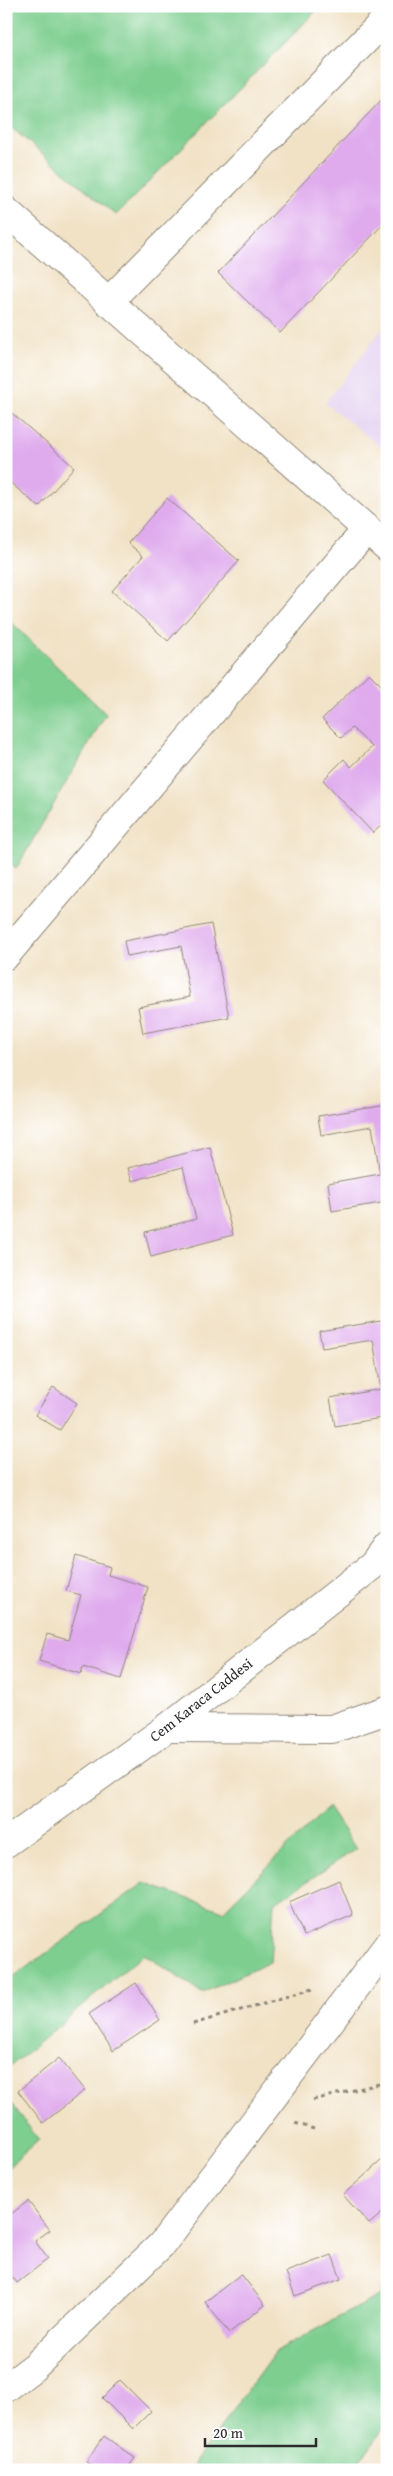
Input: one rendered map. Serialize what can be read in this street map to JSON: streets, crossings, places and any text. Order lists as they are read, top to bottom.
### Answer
{
  "streets": {
    "street": ["Cem Karaca Caddesi"]
  },
  "scale_bar": "20 m"
}
